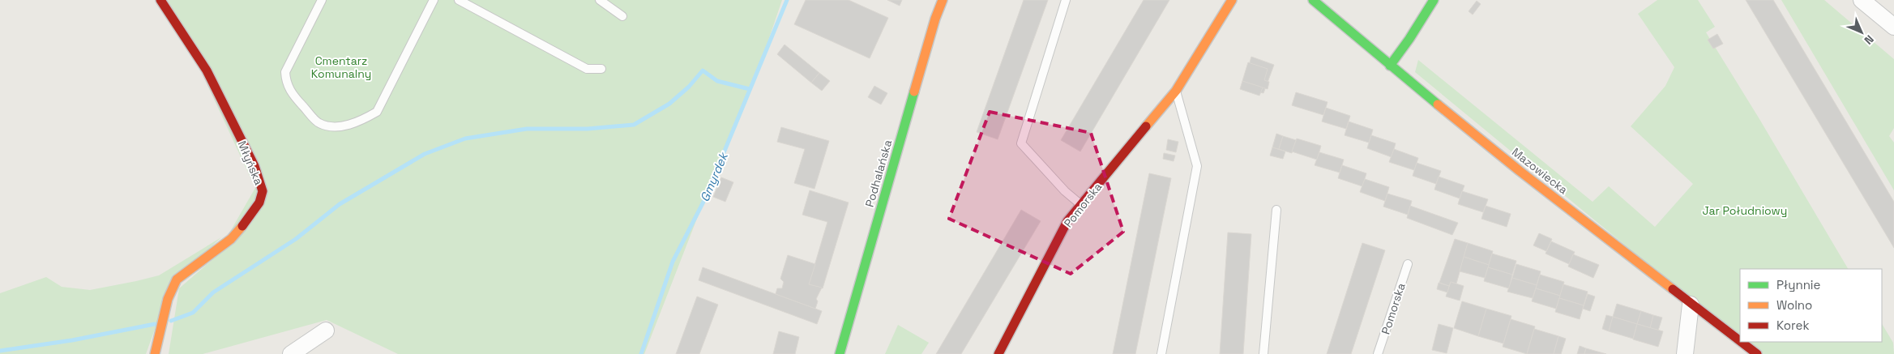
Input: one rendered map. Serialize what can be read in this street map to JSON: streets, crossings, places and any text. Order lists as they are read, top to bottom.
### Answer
{
  "streets": {
    "street": [
      "Młyńska",
      "Mazowiecka",
      "Podhalańska",
      "Pomorska"
    ]
  },
  "water": ["Gmyrdek"],
  "parks": ["Cmentarz Komunalny", "Jar Południowy"],
  "legend": ["Płynnie", "Wolno", "Korek"],
  "north": "bottom right"
}
